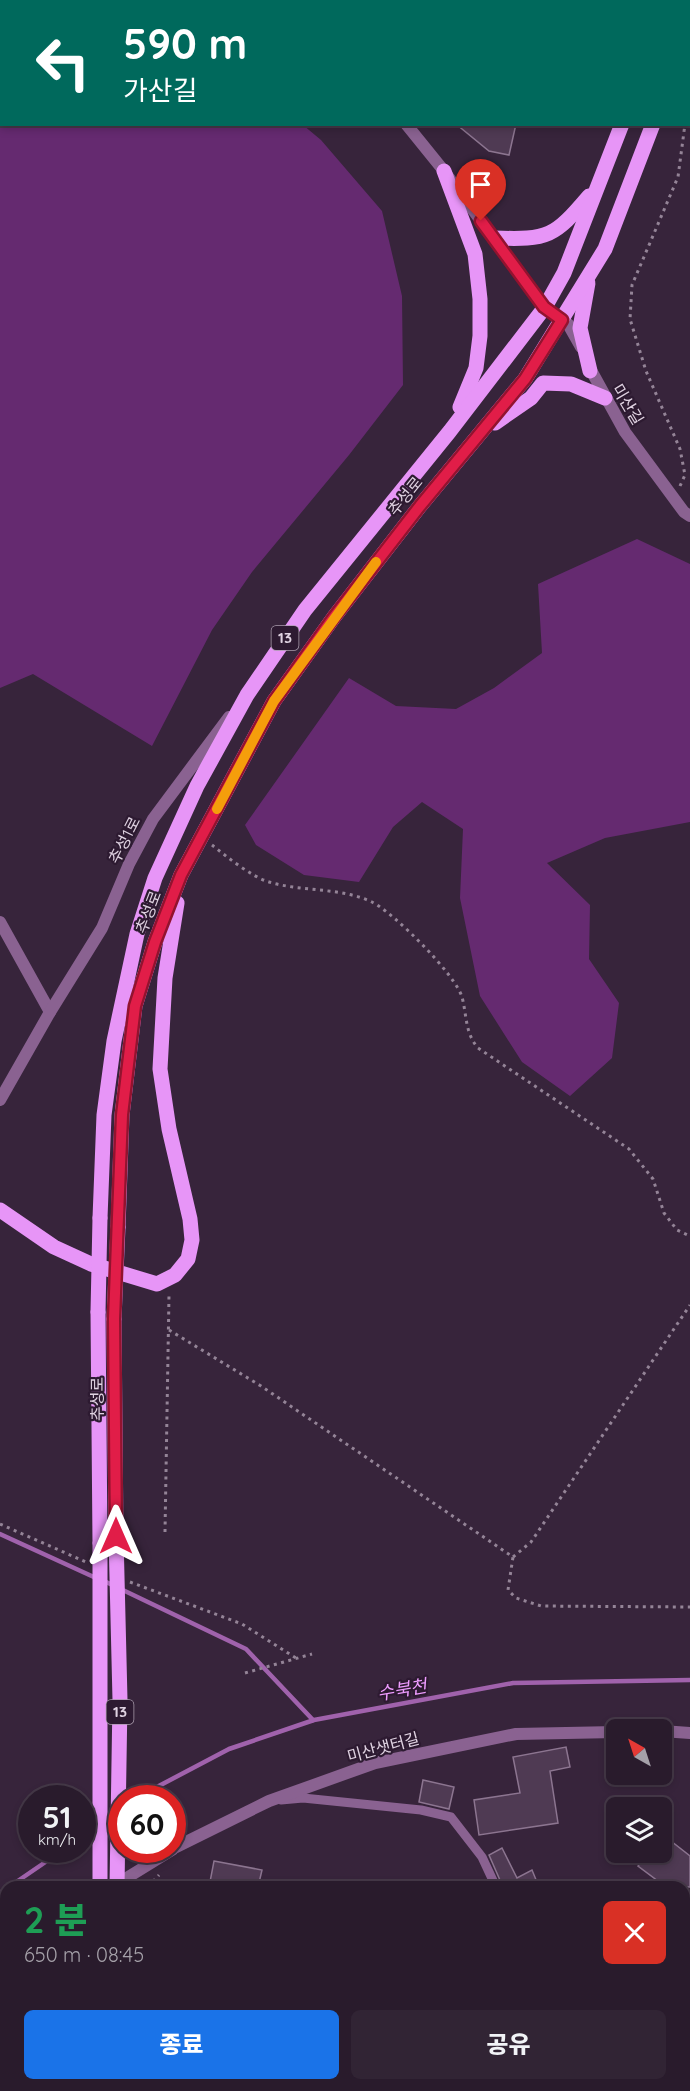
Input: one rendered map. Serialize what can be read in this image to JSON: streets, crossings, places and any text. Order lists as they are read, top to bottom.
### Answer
{
  "streets": {
    "main road": ["추성로", "13"],
    "street": ["미산길", "추성1로", "미산샛터길"]
  },
  "crossings": [
    ["미산길", "추성로"],
    ["추성로", "추성1로"]
  ],
  "water": ["수북천"],
  "north": "top left",
  "page": {
    "turn": ["590 m", "가산길"],
    "speed": "51 km/h",
    "limit": "60",
    "heading": ["2 분", "650 m · 08:45"],
    "buttons": ["종료", "공유"]
  }
}
